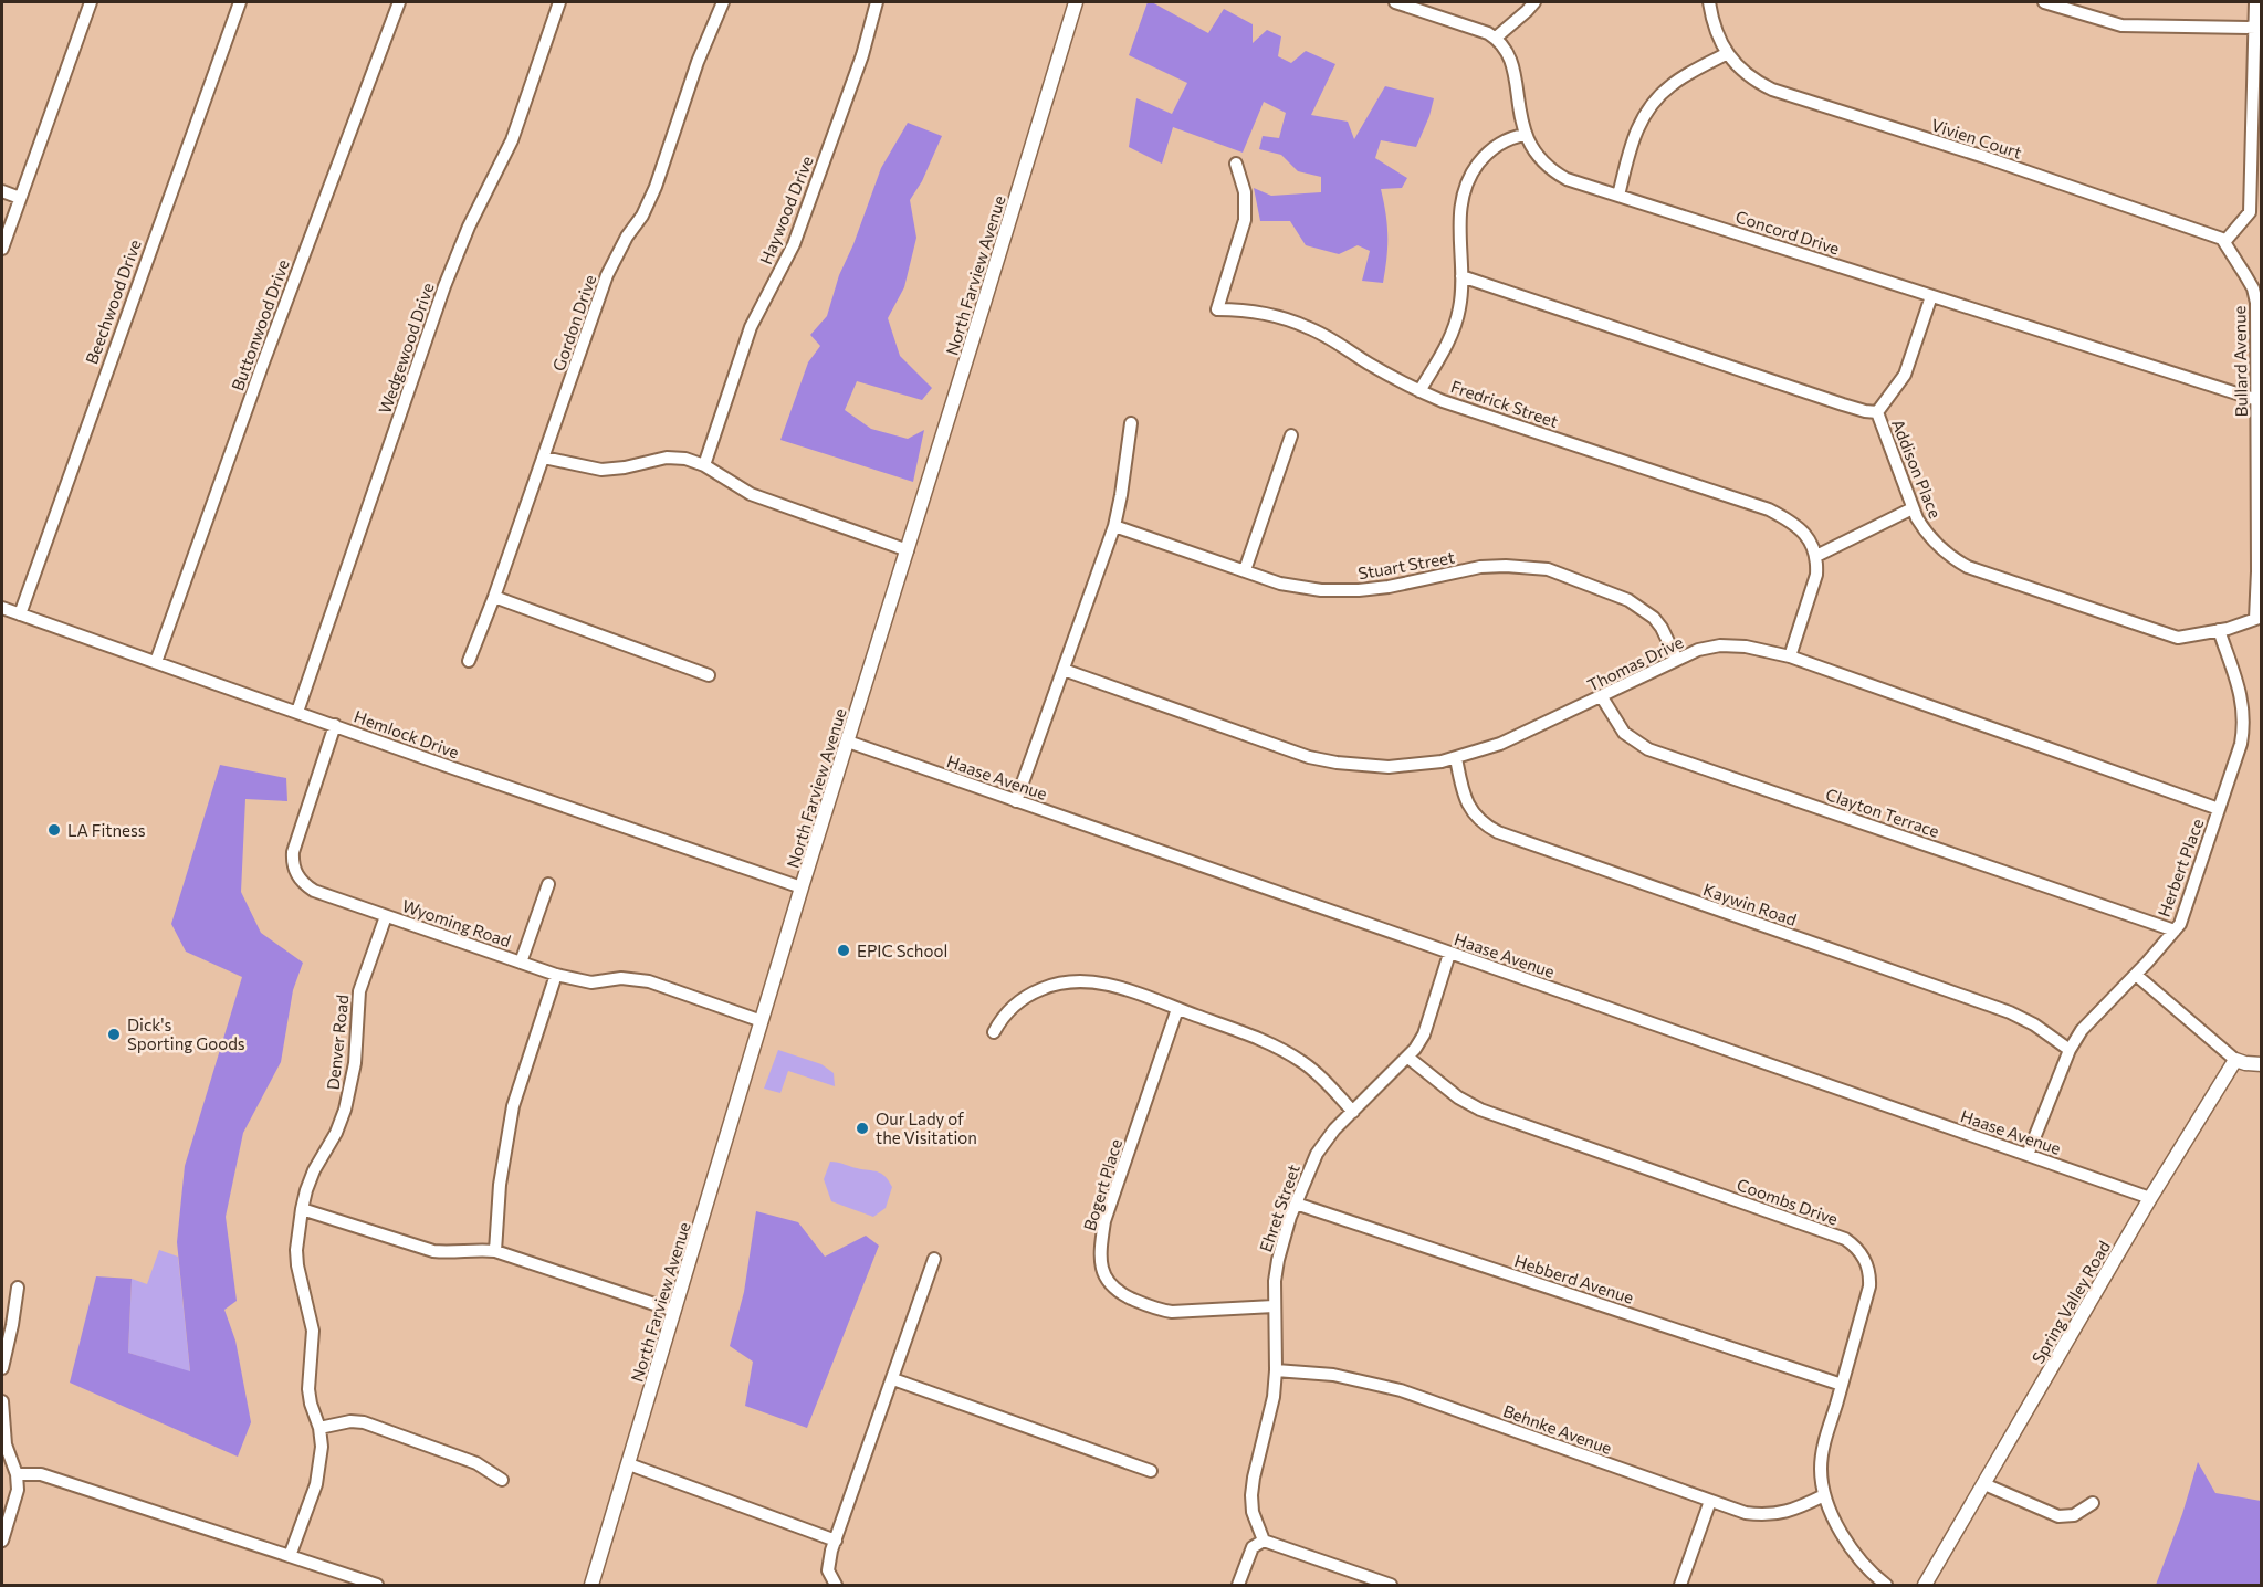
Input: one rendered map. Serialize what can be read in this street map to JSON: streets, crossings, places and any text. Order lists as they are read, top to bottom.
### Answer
{
  "streets": {
    "street": [
      "Vivien Court",
      "Haywood Drive",
      "Concord Drive",
      "North Farview Avenue",
      "Beechwood Drive",
      "Gordon Drive",
      "Buttonwood Drive",
      "Wedgewood Drive",
      "Bullard Avenue",
      "Fredrick Street",
      "Addison Place",
      "Stuart Street",
      "Thomas Drive",
      "Hemlock Drive",
      "Haase Avenue",
      "Clayton Terrace",
      "Herbert Place",
      "Kaywin Road",
      "Wyoming Road",
      "Denver Road",
      "Bogert Place",
      "Coombs Drive",
      "Ehret Street",
      "Hebberd Avenue",
      "Spring Valley Road",
      "Behnke Avenue"
    ]
  },
  "crossings": [
    ["Vivien Court", "Bullard Avenue"],
    ["Concord Drive", "Bullard Avenue"],
    ["North Farview Avenue", "Hemlock Drive"],
    ["North Farview Avenue", "Haase Avenue"],
    ["North Farview Avenue", "Wyoming Road"],
    ["Beechwood Drive", "Hemlock Drive"],
    ["Buttonwood Drive", "Hemlock Drive"],
    ["Wedgewood Drive", "Hemlock Drive"],
    ["Bullard Avenue", "Addison Place"],
    ["Addison Place", "Herbert Place"],
    ["Stuart Street", "Thomas Drive"],
    ["Thomas Drive", "Clayton Terrace"],
    ["Thomas Drive", "Herbert Place"],
    ["Thomas Drive", "Kaywin Road"],
    ["Hemlock Drive", "Wyoming Road"],
    ["Haase Avenue", "Herbert Place"],
    ["Haase Avenue", "Ehret Street"],
    ["Haase Avenue", "Spring Valley Road"],
    ["Clayton Terrace", "Herbert Place"],
    ["Herbert Place", "Kaywin Road"],
    ["Wyoming Road", "Denver Road"],
    ["Bogert Place", "Ehret Street"],
    ["Coombs Drive", "Ehret Street"],
    ["Coombs Drive", "Hebberd Avenue"],
    ["Coombs Drive", "Behnke Avenue"],
    ["Ehret Street", "Hebberd Avenue"],
    ["Ehret Street", "Behnke Avenue"]
  ],
  "places": [
    "LA Fitness",
    "EPIC School",
    "Dick's Sporting Goods",
    "Our Lady of the Visitation"
  ]
}
